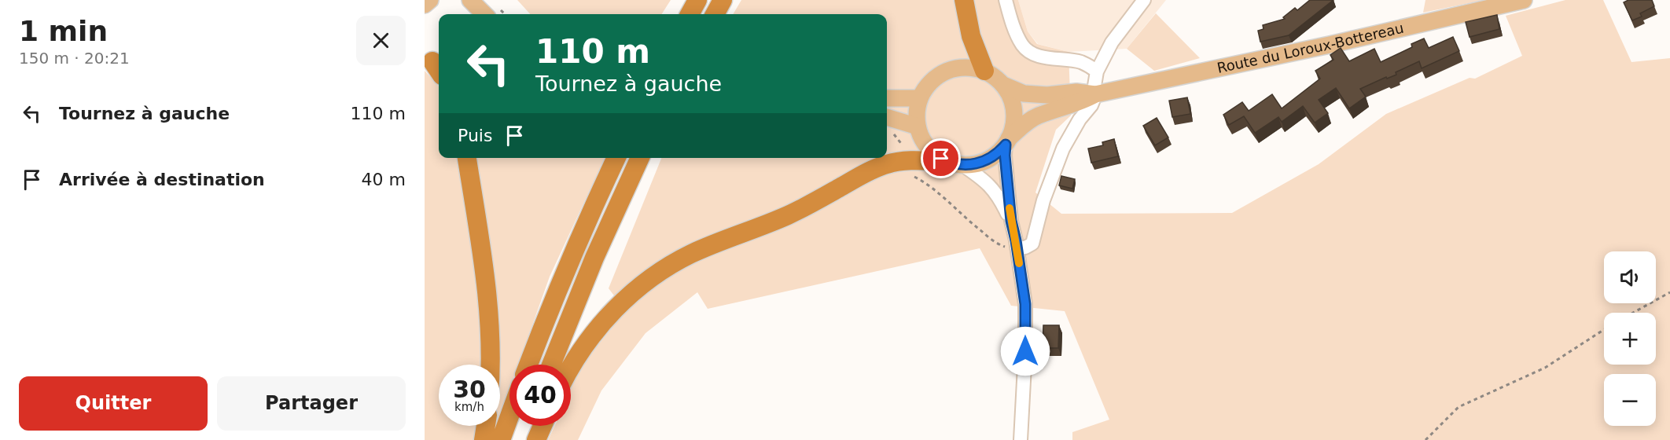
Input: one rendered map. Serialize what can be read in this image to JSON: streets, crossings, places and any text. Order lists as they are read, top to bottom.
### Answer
{
  "streets": {
    "main road": ["Route du Loroux-Bottereau"]
  },
  "page": {
    "heading": ["1 min", "150 m · 20:21"],
    "turn": ["110 m", "Tournez à gauche"],
    "list": [
      {
        "name": "Tournez à gauche",
        "value": "110 m"
      },
      {
        "name": "Arrivée à destination",
        "value": "40 m"
      }
    ],
    "then": "Puis",
    "map_buttons": ["+", "−"],
    "speed": "30 km/h",
    "limit": "40",
    "buttons": ["Quitter", "Partager"]
  }
}
